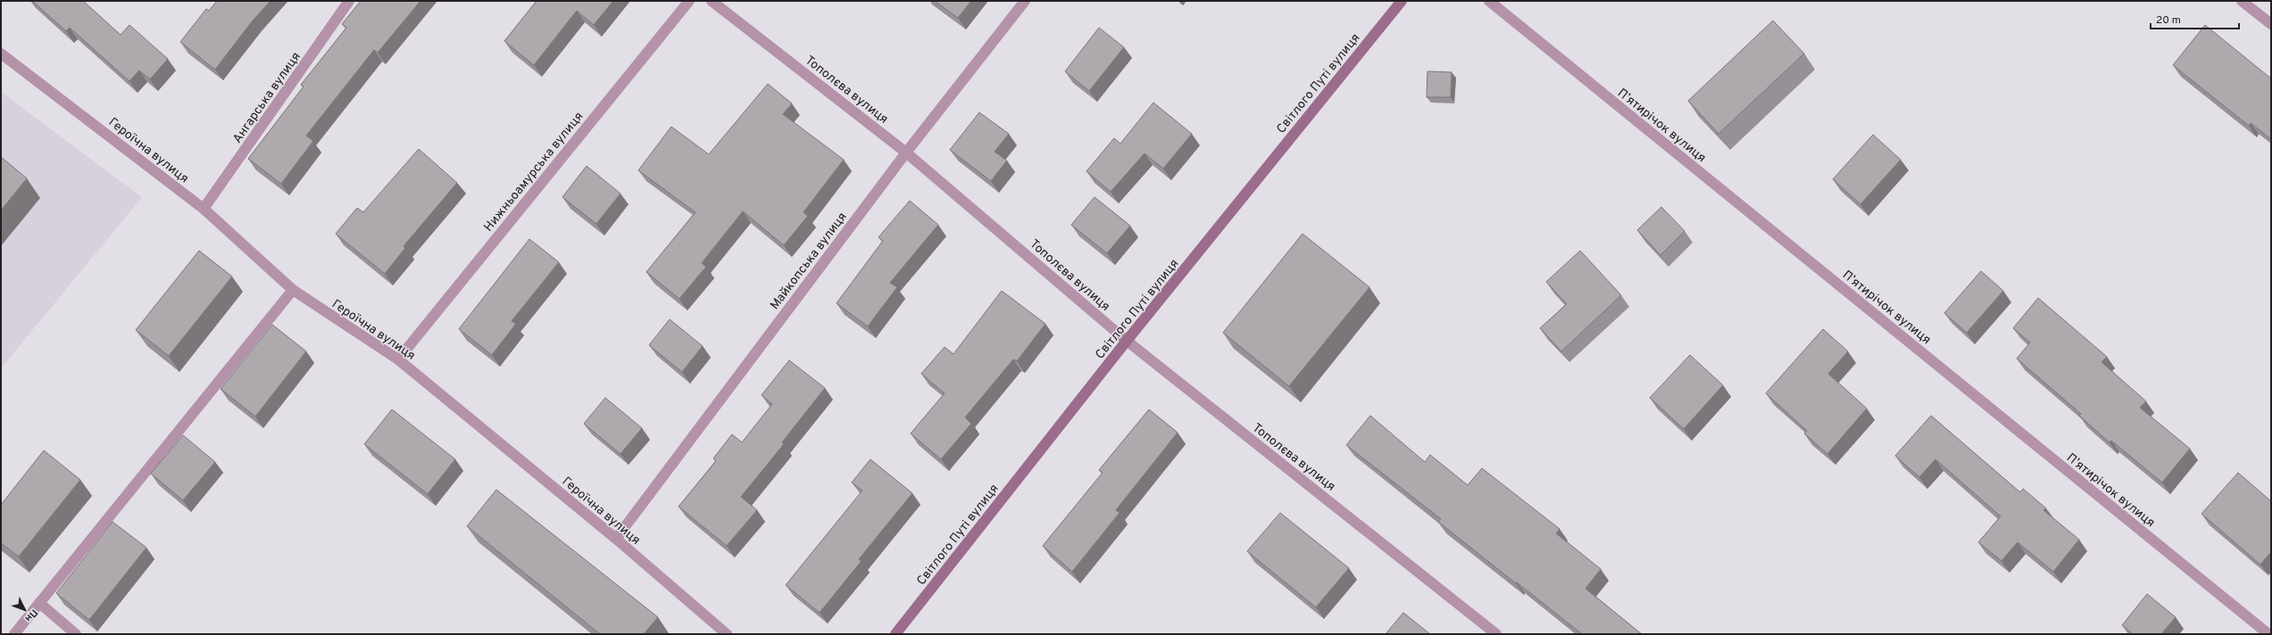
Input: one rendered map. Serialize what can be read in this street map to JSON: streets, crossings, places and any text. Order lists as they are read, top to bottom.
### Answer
{
  "streets": {
    "main road": ["Світлого Путі вулиця"],
    "street": [
      "Тополєва вулиця",
      "Ангарська вулиця",
      "П’ятирічок вулиця",
      "Героїчна вулиця",
      "Нижньоамурська вулиця",
      "Майкопська вулиця"
    ]
  },
  "crossings": [
    ["Світлого Путі вулиця", "Тополєва вулиця"],
    ["Тополєва вулиця", "Майкопська вулиця"],
    ["Ангарська вулиця", "Героїчна вулиця"],
    ["Героїчна вулиця", "Нижньоамурська вулиця"],
    ["Героїчна вулиця", "Майкопська вулиця"]
  ],
  "scale_bar": "20 m",
  "north": "bottom right"
}
